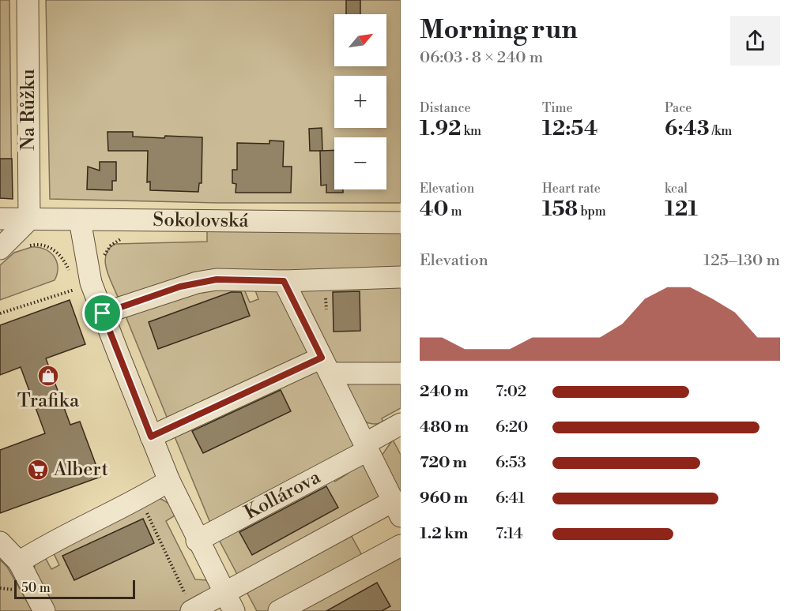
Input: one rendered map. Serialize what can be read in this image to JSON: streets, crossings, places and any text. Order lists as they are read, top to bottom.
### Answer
{
  "streets": {
    "street": ["Na Růžku", "Sokolovská", "Kollárova"]
  },
  "crossings": [
    ["Na Růžku", "Sokolovská"]
  ],
  "places": {
    "shop": ["Trafika"],
    "supermarket": ["Albert"]
  },
  "scale_bar": "50 m",
  "north": "top right",
  "page": {
    "heading": ["Morning run", "06:03 · 8 × 240 m"],
    "map_buttons": ["+", "−"],
    "stats": [
      ["Distance", "1.92 km"],
      ["Time", "12:54"],
      ["Pace", "6:43 /km"],
      ["Elevation", "40 m"],
      ["Heart rate", "158 bpm"],
      ["kcal", "121"]
    ],
    "chart": ["Elevation", "125–130 m"],
    "list": [
      {
        "name": "240 m",
        "note": "7:02"
      },
      {
        "name": "480 m",
        "note": "6:20"
      },
      {
        "name": "720 m",
        "note": "6:53"
      },
      {
        "name": "960 m",
        "note": "6:41"
      },
      {
        "name": "1.2 km",
        "note": "7:14"
      }
    ],
    "scale": "50 m"
  }
}
